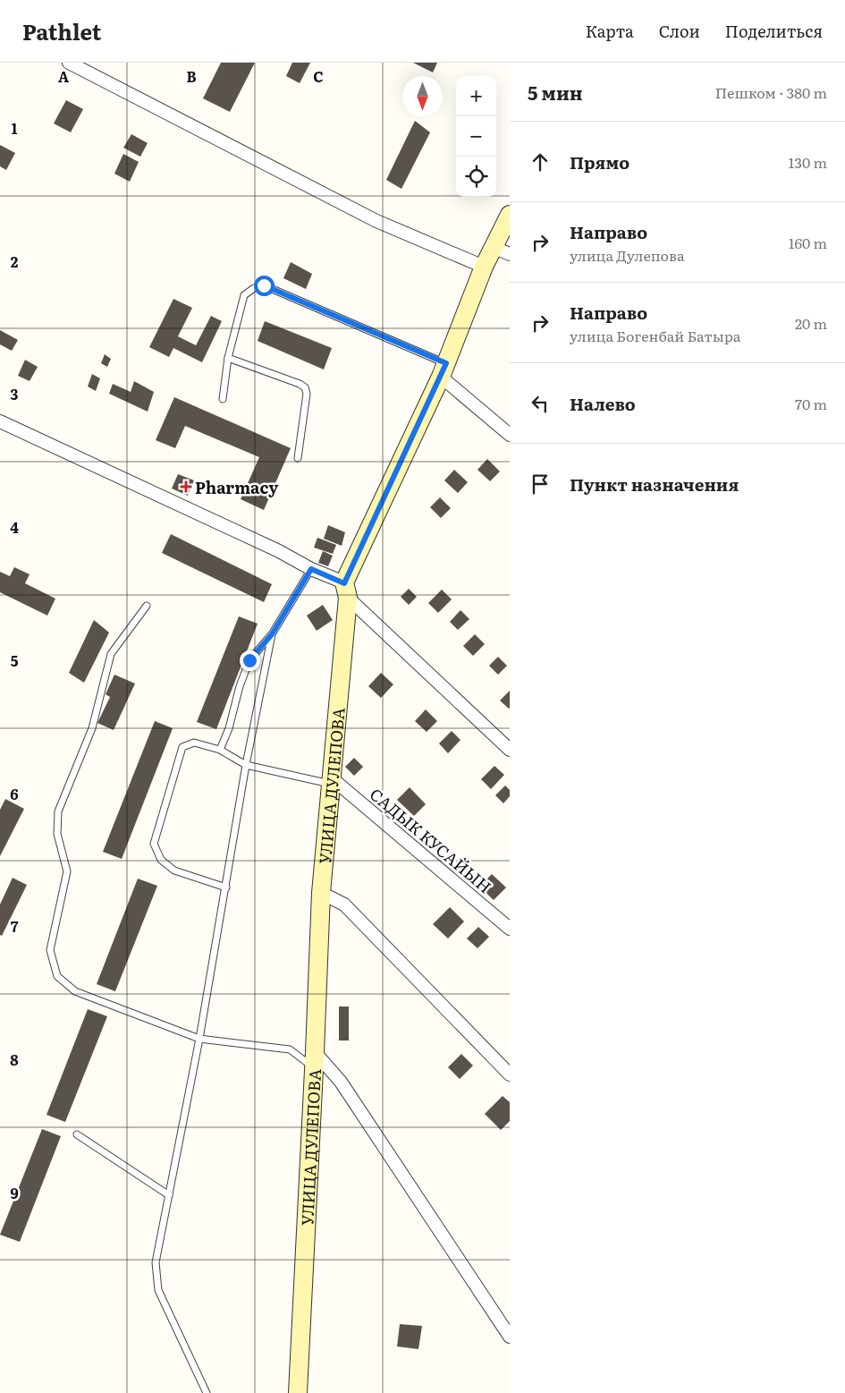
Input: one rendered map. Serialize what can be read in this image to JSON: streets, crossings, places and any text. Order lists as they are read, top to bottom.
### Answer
{
  "streets": {
    "street": ["УЛИЦА ДУЛЕПОВА", "САДЫК КУСАЙЫН"]
  },
  "crossings": [
    ["УЛИЦА ДУЛЕПОВА", "САДЫК КУСАЙЫН"]
  ],
  "places": {
    "health": ["Pharmacy"]
  },
  "north": "bottom",
  "page": {
    "header": "Pathlet",
    "nav": ["Карта", "Слои", "Поделиться"],
    "heading": ["5 мин", "Пешком · 380 m"],
    "map_buttons": ["+", "−"],
    "list": [
      ["Прямо", "130 m"],
      ["Направо", "улица Дулепова", "160 m"],
      ["Направо", "улица Богенбай Батыра", "20 m"],
      ["Налево", "70 m"],
      "Пункт назначения"
    ]
  },
  "grid": {
    "columns": ["A", "B", "C"],
    "rows": [
      "1",
      "2",
      "3",
      "4",
      "5",
      "6",
      "7",
      "8",
      "9"
    ]
  }
}
